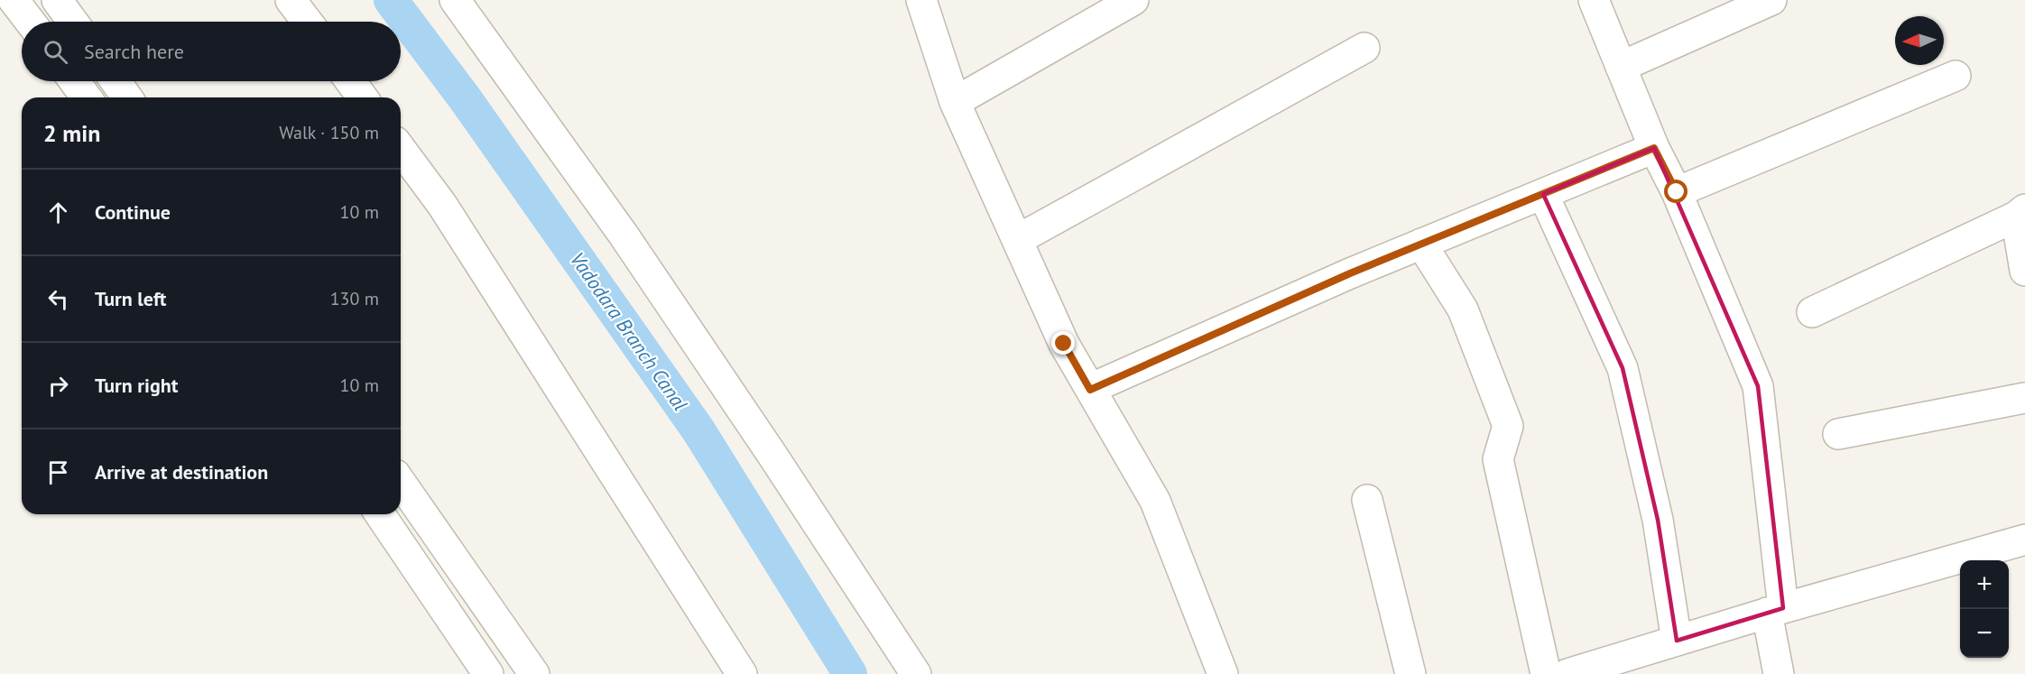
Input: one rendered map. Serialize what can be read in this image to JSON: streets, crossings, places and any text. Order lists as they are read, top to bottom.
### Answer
{
  "water": ["Vadodara Branch Canal"],
  "north": "left",
  "page": {
    "search": "Search here",
    "heading": ["2 min", "Walk · 150 m"],
    "list": [
      ["Continue", "10 m"],
      ["Turn left", "130 m"],
      ["Turn right", "10 m"],
      "Arrive at destination"
    ],
    "map_buttons": ["+", "−"]
  }
}
